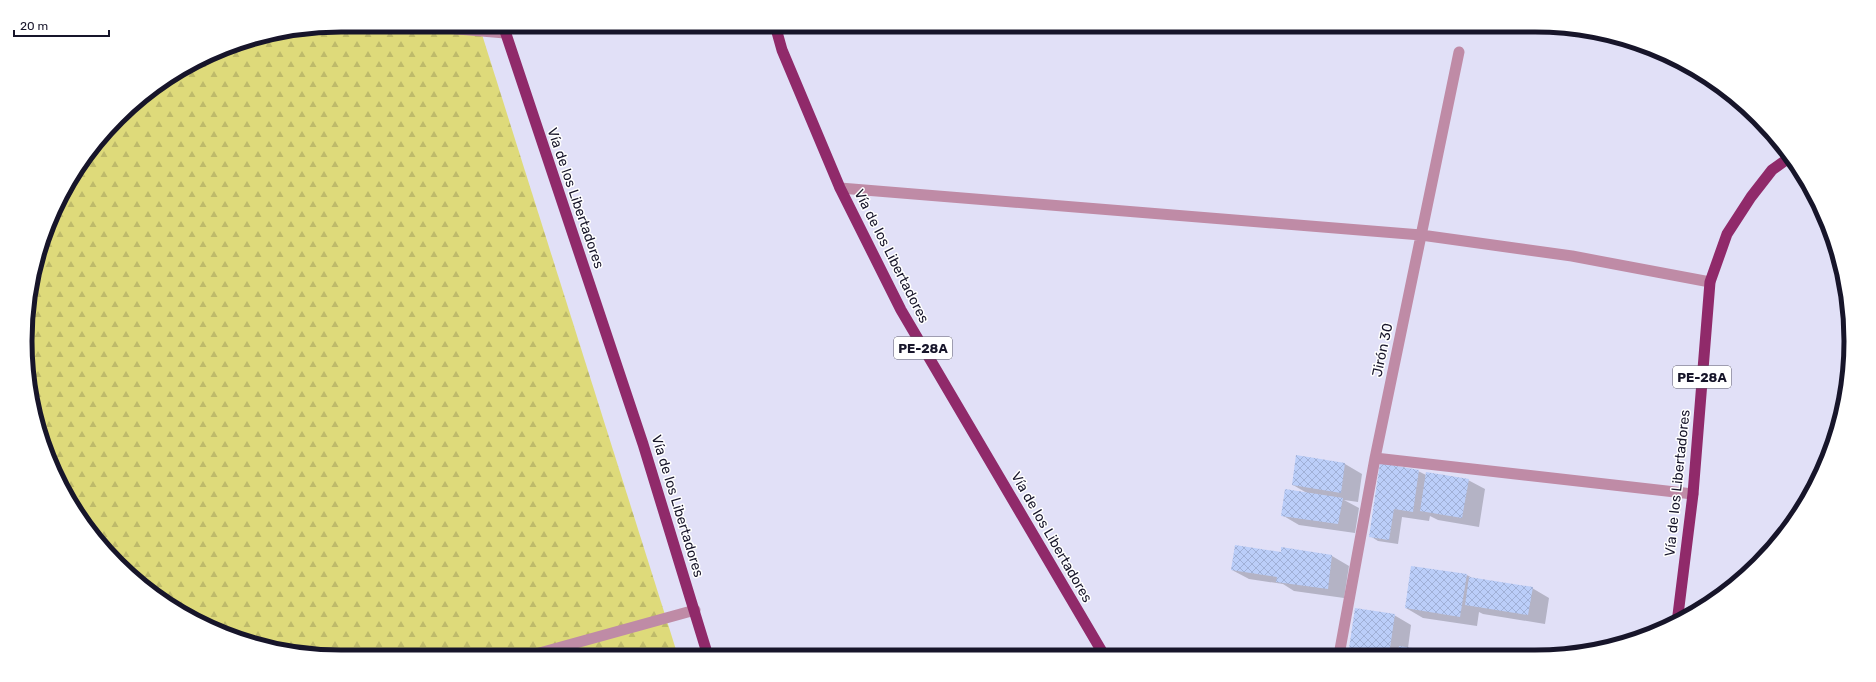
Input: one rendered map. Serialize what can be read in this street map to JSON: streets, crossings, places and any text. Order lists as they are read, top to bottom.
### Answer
{
  "streets": {
    "highway": ["Vía de los Libertadores", "PE-28A"],
    "street": ["Jirón 30"]
  },
  "scale_bar": "20 m"
}
